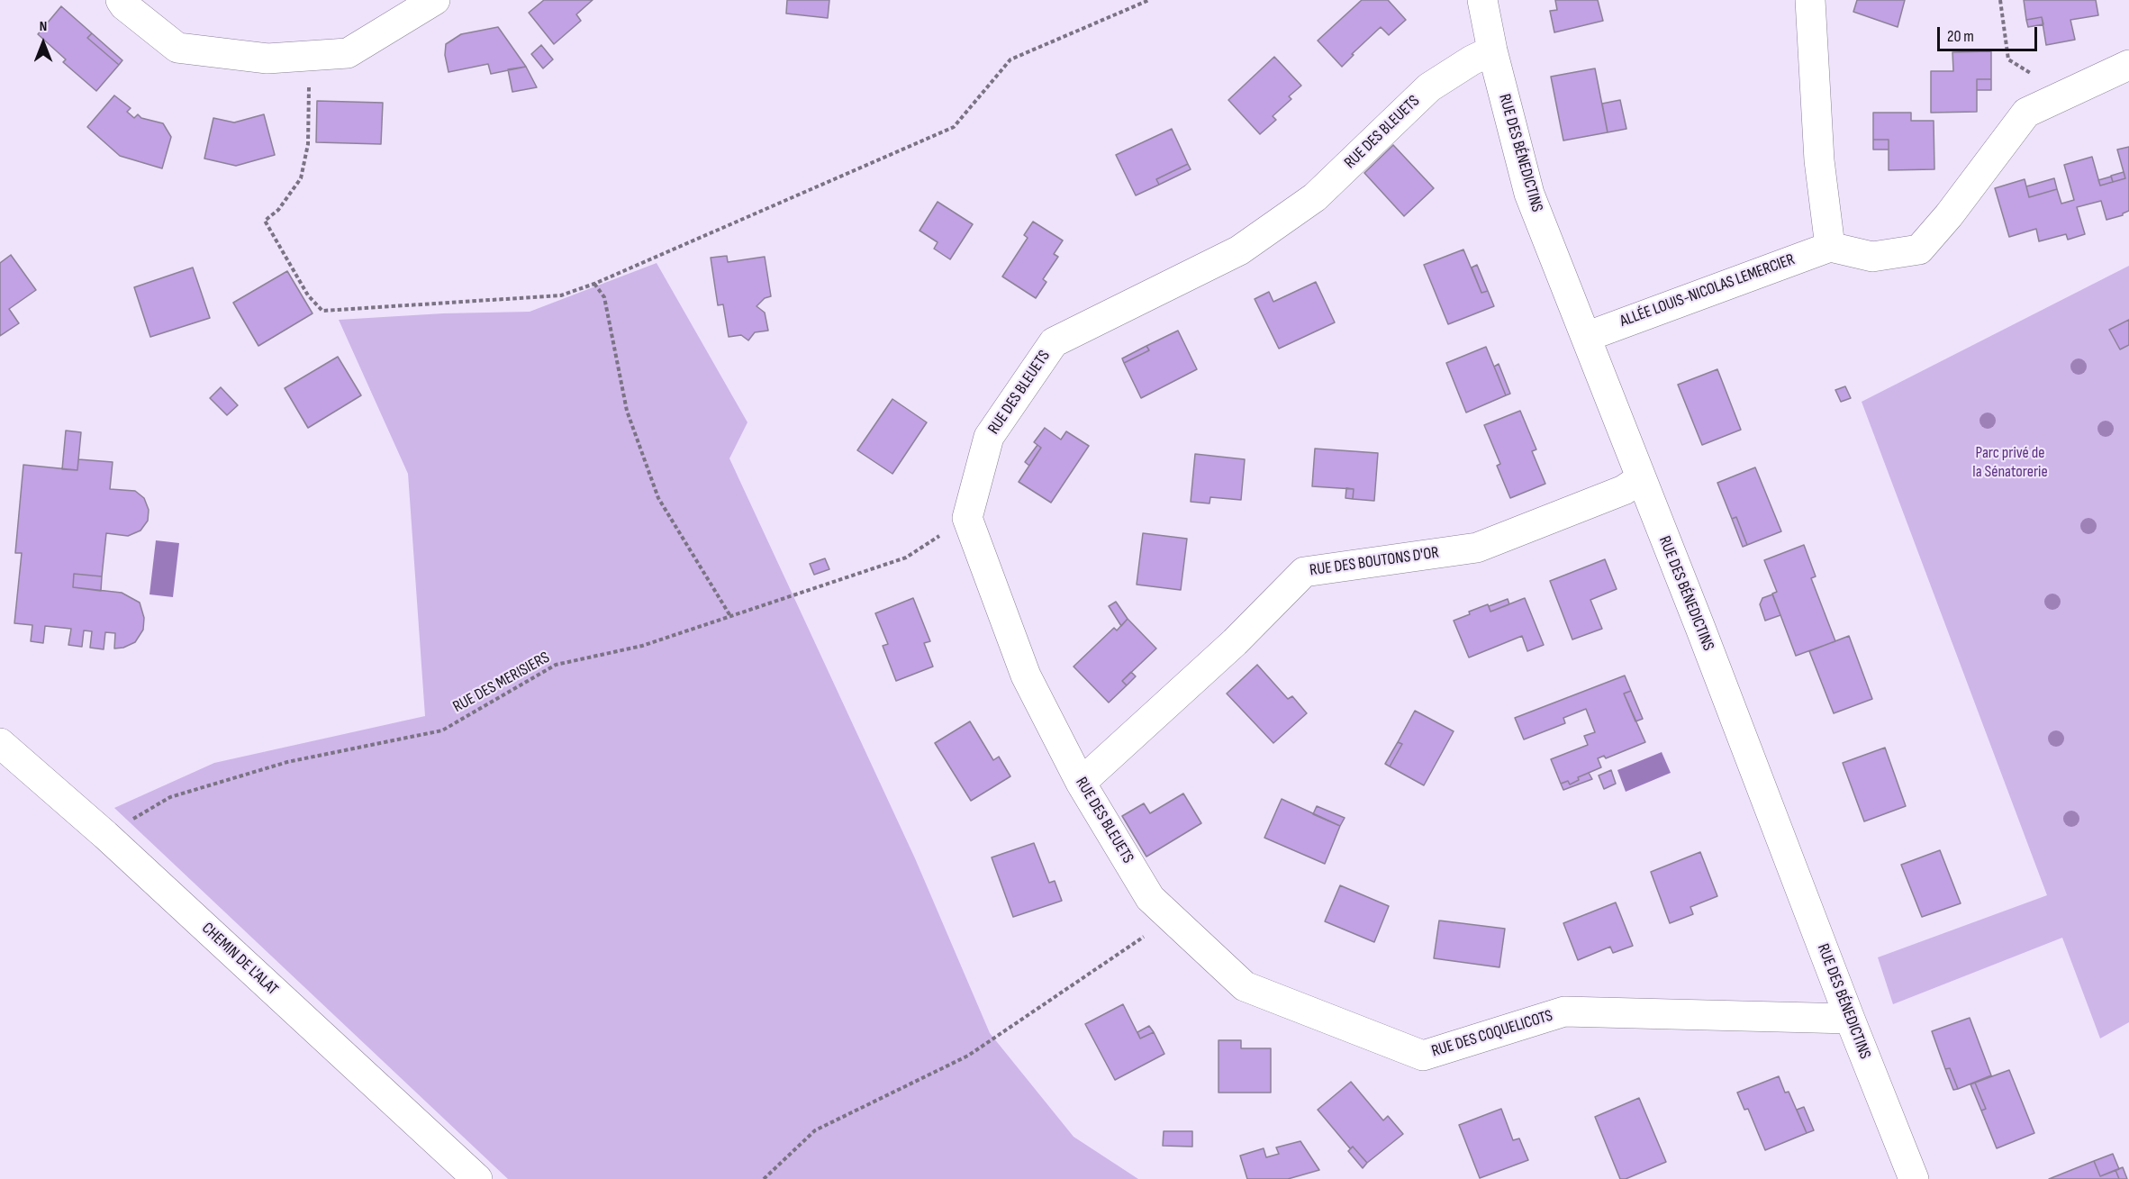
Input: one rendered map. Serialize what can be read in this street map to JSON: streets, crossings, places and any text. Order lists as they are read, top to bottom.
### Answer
{
  "streets": {
    "street": [
      "RUE DES BLEUETS",
      "RUE DES BÉNEDICTINS",
      "ALLÉE LOUIS-NICOLAS LEMERCIER",
      "RUE DES BOUTONS D'OR",
      "CHEMIN DE L'ALAT",
      "RUE DES COQUELICOTS"
    ],
    "path": ["RUE DES MERISIERS"]
  },
  "crossings": [
    ["RUE DES BLEUETS", "RUE DES BÉNEDICTINS"],
    ["RUE DES BLEUETS", "RUE DES BOUTONS D'OR"],
    ["RUE DES BLEUETS", "RUE DES MERISIERS"],
    ["RUE DES BLEUETS", "RUE DES COQUELICOTS"],
    ["RUE DES BÉNEDICTINS", "ALLÉE LOUIS-NICOLAS LEMERCIER"],
    ["RUE DES BÉNEDICTINS", "RUE DES BOUTONS D'OR"],
    ["RUE DES BÉNEDICTINS", "RUE DES COQUELICOTS"],
    ["RUE DES MERISIERS", "CHEMIN DE L'ALAT"]
  ],
  "parks": ["Parc privé de la Sénatorerie"],
  "scale_bar": "20 m",
  "north": "top"
}
